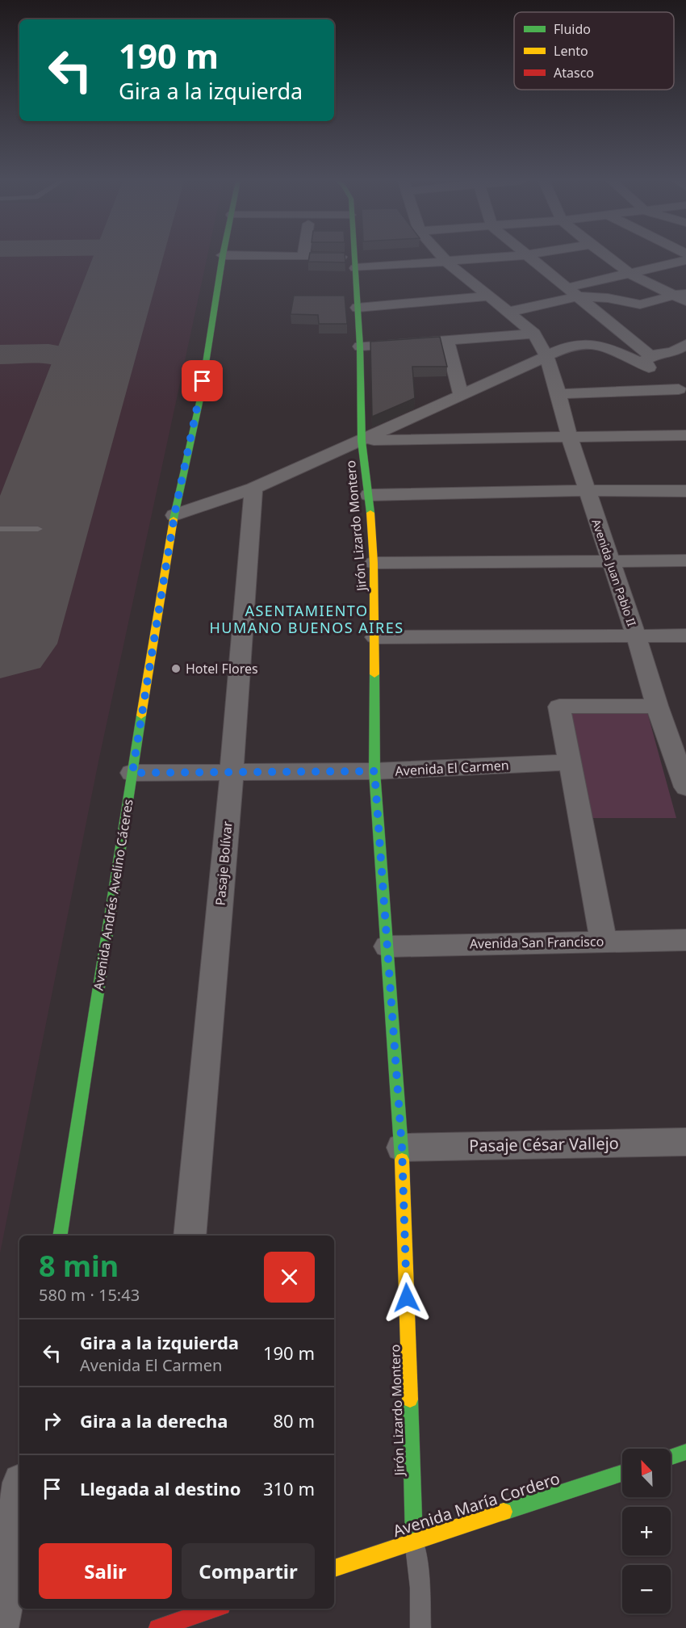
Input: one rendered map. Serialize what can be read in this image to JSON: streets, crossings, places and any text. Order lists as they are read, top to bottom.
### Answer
{
  "streets": {
    "street": [
      "Jirón Lizardo Montero",
      "Avenida Juan Pablo II",
      "Avenida El Carmen",
      "Pasaje Bolívar",
      "Avenida Andrés Avelino Cáceres",
      "Avenida San Francisco",
      "Pasaje César Vallejo",
      "Avenida María Cordero"
    ]
  },
  "crossings": [
    ["Jirón Lizardo Montero", "Avenida El Carmen"],
    ["Jirón Lizardo Montero", "Avenida San Francisco"],
    ["Jirón Lizardo Montero", "Pasaje César Vallejo"],
    ["Jirón Lizardo Montero", "Avenida María Cordero"],
    ["Avenida El Carmen", "Pasaje Bolívar"],
    ["Avenida El Carmen", "Avenida Andrés Avelino Cáceres"]
  ],
  "districts": ["ASENTAMIENTO HUMANO BUENOS AIRES"],
  "places": ["Hotel Flores"],
  "legend": ["Fluido", "Lento", "Atasco"],
  "north": "top left",
  "page": {
    "turn": ["190 m", "Gira a la izquierda"],
    "heading": ["8 min", "580 m · 15:43"],
    "list": [
      {
        "name": "Gira a la izquierda",
        "note": "Avenida El Carmen",
        "value": "190 m"
      },
      {
        "name": "Gira a la derecha",
        "value": "80 m"
      },
      {
        "name": "Llegada al destino",
        "value": "310 m"
      }
    ],
    "map_buttons": ["+", "−"],
    "buttons": ["Salir", "Compartir"]
  }
}
